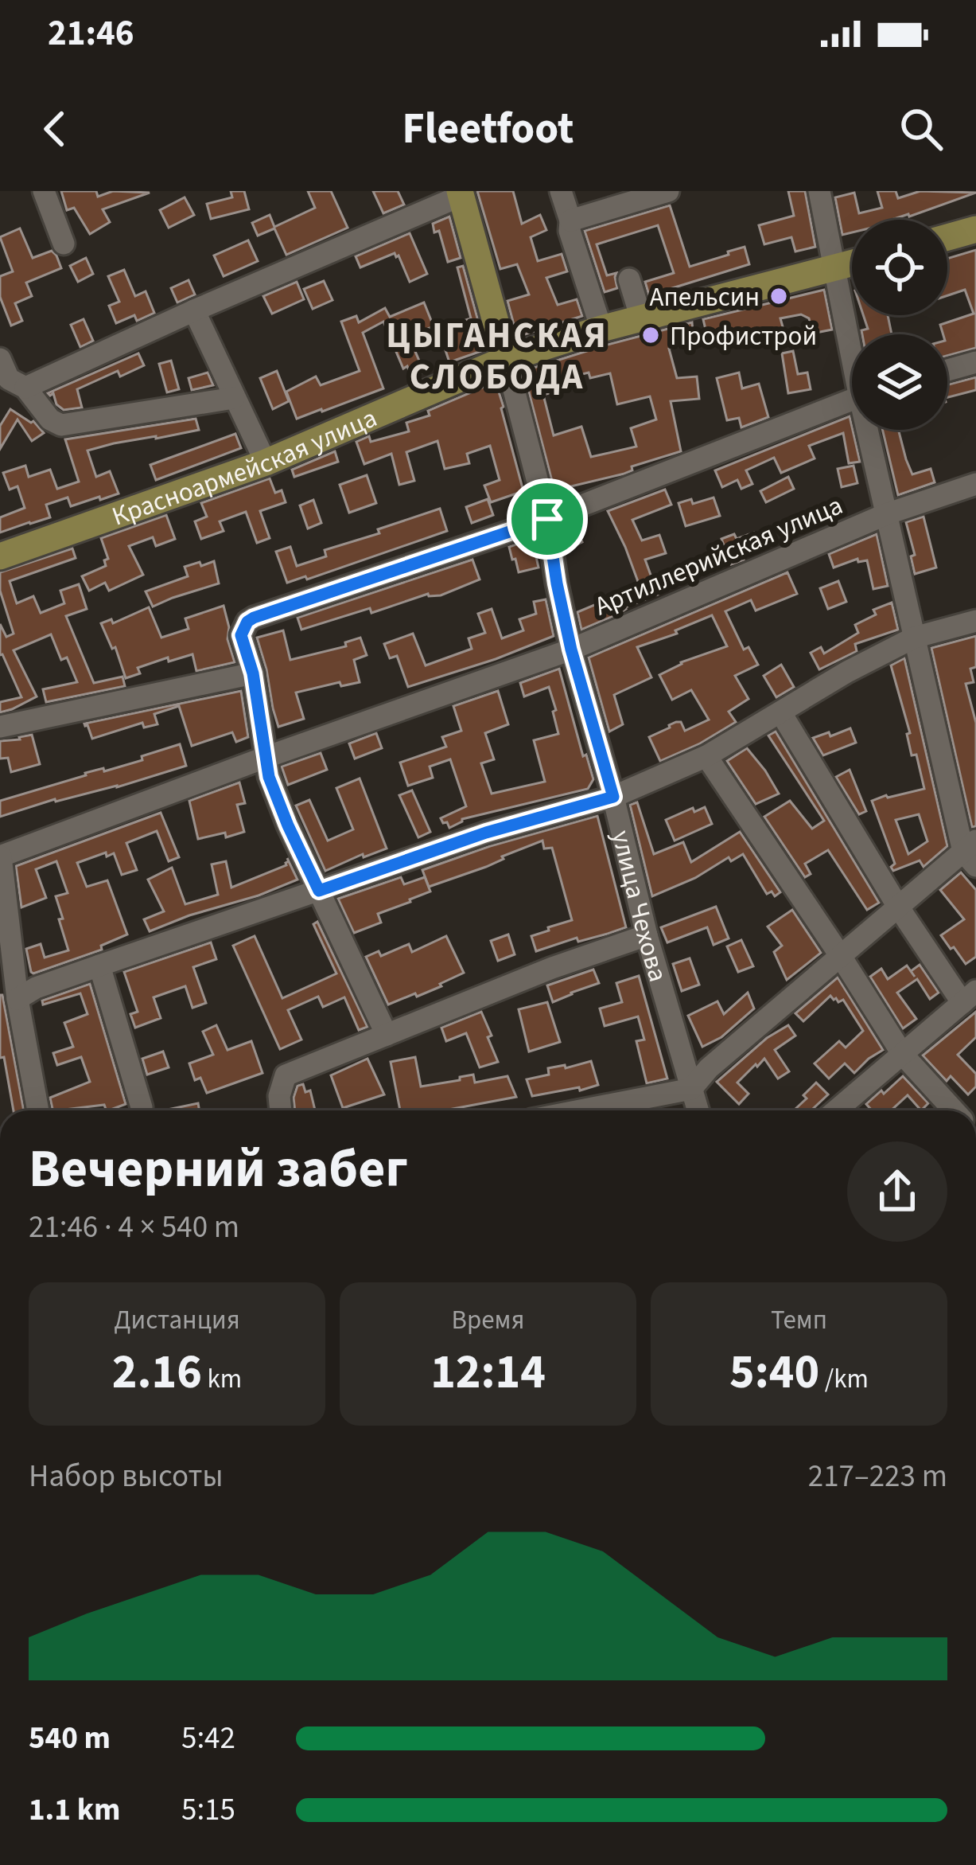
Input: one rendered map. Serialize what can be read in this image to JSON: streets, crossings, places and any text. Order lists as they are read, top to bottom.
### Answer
{
  "streets": {
    "main road": ["Красноармейская улица", "улица Чехова"],
    "street": ["Артиллерийская улица"]
  },
  "crossings": [
    ["Красноармейская улица", "улица Чехова"],
    ["Артиллерийская улица", "улица Чехова"]
  ],
  "districts": ["ЦЫГАНСКАЯ СЛОБОДА"],
  "places": ["Апельсин", "Профистрой"],
  "page": {
    "status": "21:46",
    "header": "Fleetfoot",
    "heading": ["Вечерний забег", "21:46 · 4 × 540 m"],
    "stats": [
      ["Дистанция", "2.16 km"],
      ["Время", "12:14"],
      ["Темп", "5:40 /km"]
    ],
    "chart": ["Набор высоты", "217–223 m"],
    "list": [
      {
        "name": "540 m",
        "note": "5:42"
      },
      {
        "name": "1.1 km",
        "note": "5:15"
      }
    ]
  }
}
